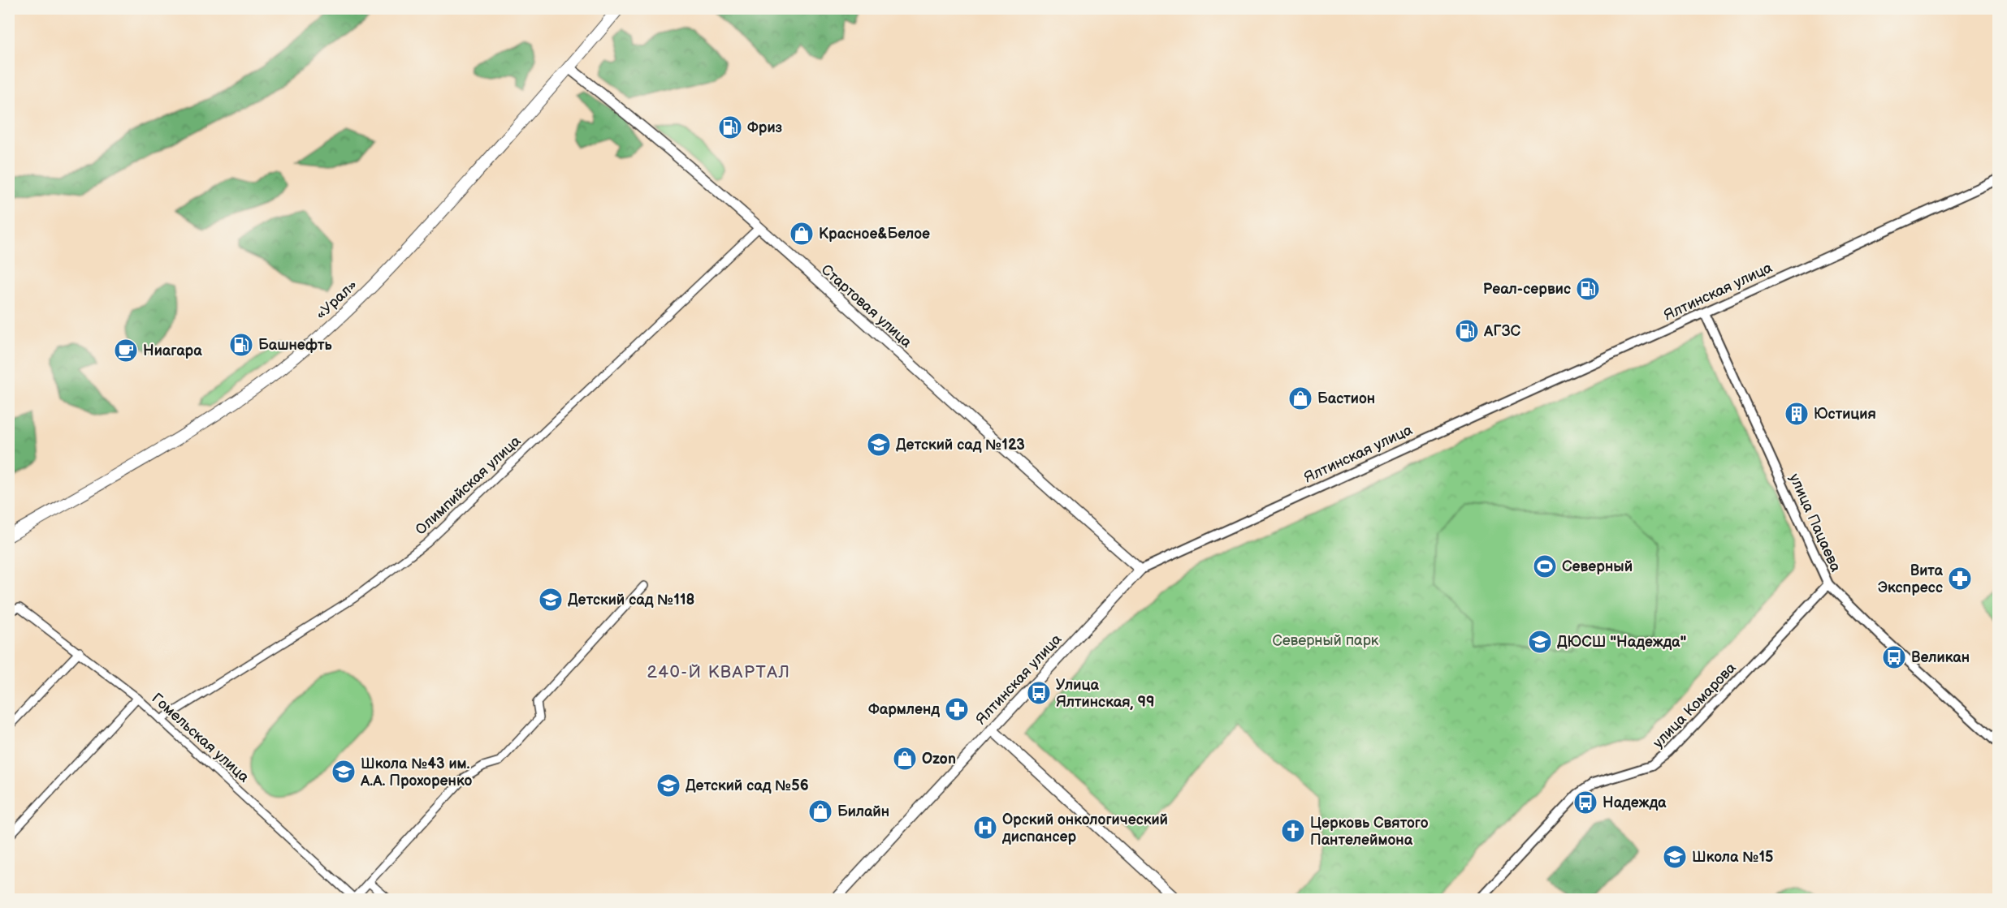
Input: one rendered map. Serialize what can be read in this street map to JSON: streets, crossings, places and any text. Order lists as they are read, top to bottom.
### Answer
{
  "streets": {
    "main road": ["Ялтинская улица", "«Урал»", "Стартовая улица"],
    "street": [
      "Олимпийская улица",
      "улица Пацаева",
      "улица Комарова",
      "Гомельская улица"
    ]
  },
  "crossings": [
    ["Ялтинская улица", "Стартовая улица"],
    ["Ялтинская улица", "улица Пацаева"],
    ["«Урал»", "Стартовая улица"],
    ["Стартовая улица", "Олимпийская улица"],
    ["Олимпийская улица", "Гомельская улица"],
    ["улица Пацаева", "улица Комарова"]
  ],
  "districts": ["240-Й КВАРТАЛ"],
  "parks": ["Северный парк"],
  "places": {
    "fuel station": [
      "Фриз",
      "Реал-сервис",
      "АГЗС",
      "Башнефть"
    ],
    "shop": [
      "Красное&Белое",
      "Бастион",
      "Ozon",
      "Билайн"
    ],
    "cafe": ["Ниагара"],
    "building": ["Юстиция"],
    "school or university": [
      "Детский сад №123",
      "Детский сад №118",
      "ДЮСШ \"Надежда\"",
      "Школа №43 им. А.А. Прохоренко",
      "Детский сад №56",
      "Школа №15"
    ],
    "sports": ["Северный"],
    "pharmacy": ["Вита Экспресс", "Фармленд"],
    "bus stop": ["Великан", "Улица Ялтинская, 99", "Надежда"],
    "hospital": ["Орский онкологический диспансер"],
    "church": ["Церковь Святого Пантелеймона"]
  }
}
